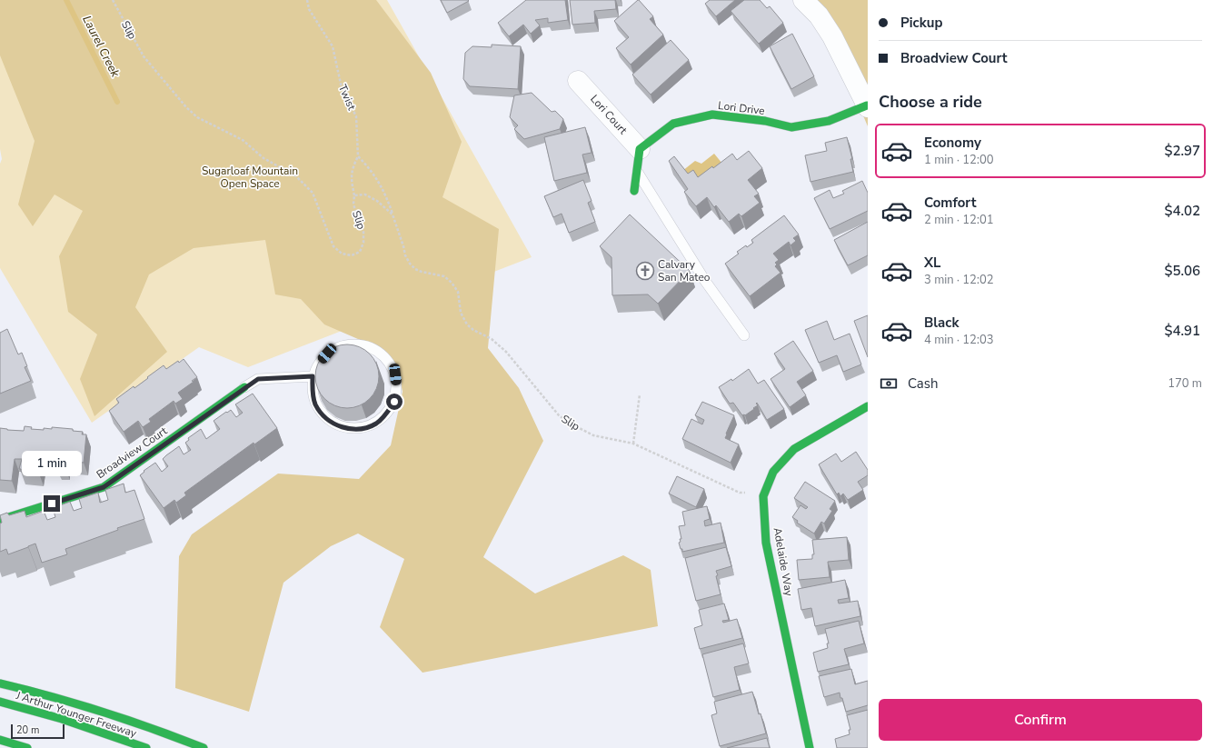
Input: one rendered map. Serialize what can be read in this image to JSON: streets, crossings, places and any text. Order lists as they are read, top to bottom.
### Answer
{
  "streets": {
    "main road": [
      "Lori Drive",
      "Broadview Court",
      "Adelaide Way",
      "J Arthur Younger Freeway"
    ],
    "street": ["Lori Court"],
    "path": ["Slip", "Twist"]
  },
  "crossings": [
    ["Slip", "Adelaide Way"],
    ["Lori Drive", "Lori Court"]
  ],
  "water": ["Laurel Creek"],
  "parks": ["Sugarloaf Mountain Open Space"],
  "places": {
    "church": ["Calvary San Mateo"]
  },
  "scale_bar": "20 m",
  "page": {
    "banner": ["Pickup", "Broadview Court"],
    "heading": "Choose a ride",
    "list": [
      {
        "name": "Economy",
        "note": "1 min · 12:00",
        "value": "$2.97"
      },
      {
        "name": "Comfort",
        "note": "2 min · 12:01",
        "value": "$4.02"
      },
      {
        "name": "XL",
        "note": "3 min · 12:02",
        "value": "$5.06"
      },
      {
        "name": "Black",
        "note": "4 min · 12:03",
        "value": "$4.91"
      }
    ],
    "pay": ["Cash", "170 m"],
    "bubble": "1 min",
    "buttons": "Confirm",
    "scale": "20 m"
  }
}
